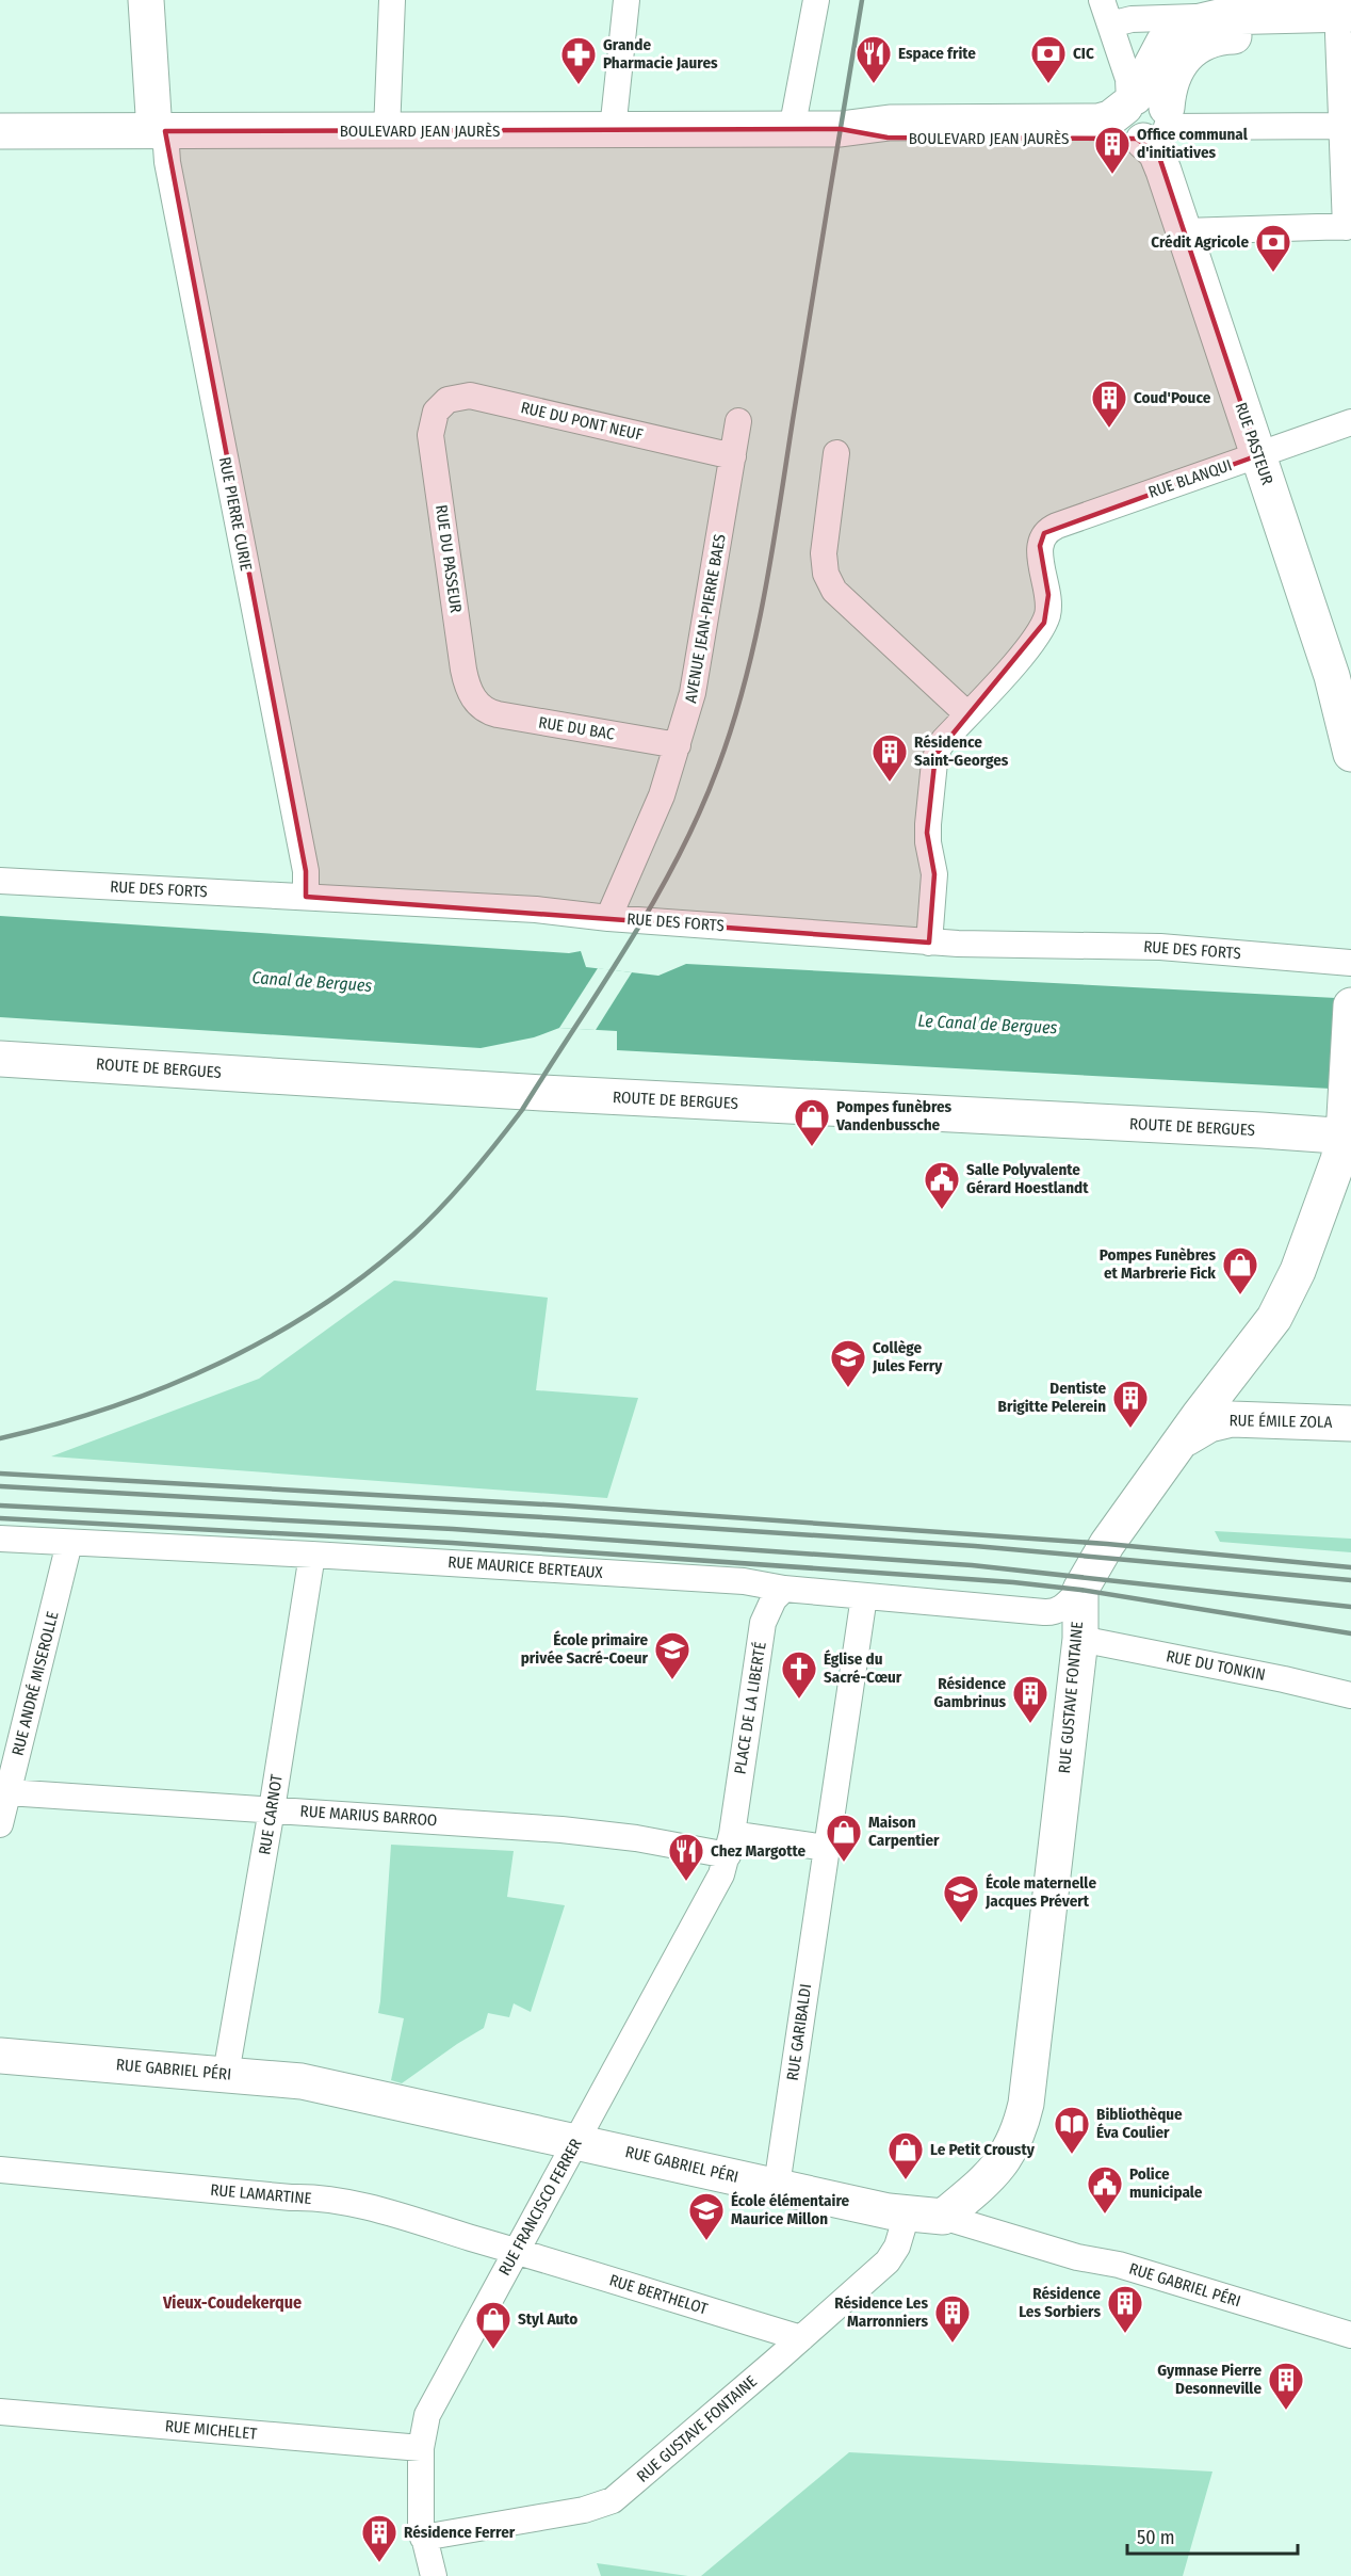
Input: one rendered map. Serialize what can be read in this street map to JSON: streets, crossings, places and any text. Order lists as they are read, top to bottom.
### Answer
{
  "streets": {
    "street": [
      "BOULEVARD JEAN JAURÈS",
      "RUE DU PONT NEUF",
      "RUE PASTEUR",
      "RUE BLANQUI",
      "RUE PIERRE CURIE",
      "RUE DU PASSEUR",
      "AVENUE JEAN-PIERRE BAES",
      "RUE DU BAC",
      "RUE DES FORTS",
      "ROUTE DE BERGUES",
      "RUE ÉMILE ZOLA",
      "RUE MAURICE BERTEAUX",
      "RUE DU TONKIN",
      "RUE ANDRÉ MISEROLLE",
      "RUE GUSTAVE FONTAINE",
      "PLACE DE LA LIBERTÉ",
      "RUE CARNOT",
      "RUE MARIUS BARROO",
      "RUE GARIBALDI",
      "RUE GABRIEL PÉRI",
      "RUE LAMARTINE",
      "RUE FRANCISCO FERRER",
      "RUE BERTHELOT",
      "RUE MICHELET"
    ]
  },
  "crossings": [
    ["BOULEVARD JEAN JAURÈS", "RUE PASTEUR"],
    ["BOULEVARD JEAN JAURÈS", "RUE PIERRE CURIE"],
    ["RUE DU PONT NEUF", "RUE DU PASSEUR"],
    ["RUE DU PONT NEUF", "AVENUE JEAN-PIERRE BAES"],
    ["RUE PASTEUR", "RUE BLANQUI"],
    ["RUE PIERRE CURIE", "RUE DES FORTS"],
    ["RUE DU PASSEUR", "RUE DU BAC"],
    ["AVENUE JEAN-PIERRE BAES", "RUE DU BAC"],
    ["AVENUE JEAN-PIERRE BAES", "RUE DES FORTS"],
    ["ROUTE DE BERGUES", "RUE GUSTAVE FONTAINE"],
    ["RUE ÉMILE ZOLA", "RUE GUSTAVE FONTAINE"],
    ["RUE MAURICE BERTEAUX", "RUE DU TONKIN"],
    ["RUE MAURICE BERTEAUX", "RUE ANDRÉ MISEROLLE"],
    ["RUE MAURICE BERTEAUX", "RUE GUSTAVE FONTAINE"],
    ["RUE MAURICE BERTEAUX", "PLACE DE LA LIBERTÉ"],
    ["RUE MAURICE BERTEAUX", "RUE CARNOT"],
    ["RUE DU TONKIN", "RUE GUSTAVE FONTAINE"],
    ["RUE ANDRÉ MISEROLLE", "RUE MARIUS BARROO"],
    ["RUE GUSTAVE FONTAINE", "RUE GABRIEL PÉRI"],
    ["RUE GUSTAVE FONTAINE", "RUE FRANCISCO FERRER"],
    ["RUE GUSTAVE FONTAINE", "RUE BERTHELOT"],
    ["PLACE DE LA LIBERTÉ", "RUE MARIUS BARROO"],
    ["PLACE DE LA LIBERTÉ", "RUE FRANCISCO FERRER"],
    ["RUE CARNOT", "RUE MARIUS BARROO"],
    ["RUE CARNOT", "RUE GABRIEL PÉRI"],
    ["RUE MARIUS BARROO", "RUE FRANCISCO FERRER"],
    ["RUE GARIBALDI", "RUE GABRIEL PÉRI"],
    ["RUE GABRIEL PÉRI", "RUE FRANCISCO FERRER"],
    ["RUE LAMARTINE", "RUE FRANCISCO FERRER"],
    ["RUE LAMARTINE", "RUE BERTHELOT"],
    ["RUE FRANCISCO FERRER", "RUE BERTHELOT"],
    ["RUE FRANCISCO FERRER", "RUE MICHELET"]
  ],
  "districts": ["Vieux-Coudekerque"],
  "water": ["Canal de Bergues", "Le Canal de Bergues"],
  "places": {
    "restaurant": ["Espace frite", "Chez Margotte"],
    "bank": ["CIC", "Crédit Agricole"],
    "pharmacy": ["Grande Pharmacie Jaures"],
    "building": [
      "Office communal d'initiatives",
      "Coud'Pouce",
      "Résidence Saint-Georges",
      "Dentiste Brigitte Pelerein",
      "Résidence Gambrinus",
      "Résidence Les Sorbiers",
      "Résidence Les Marronniers",
      "Gymnase Pierre Desonneville",
      "Résidence Ferrer"
    ],
    "shop": [
      "Pompes funèbres Vandenbussche",
      "Pompes Funèbres et Marbrerie Fick",
      "Maison Carpentier",
      "Le Petit Crousty",
      "Styl Auto"
    ],
    "public building": ["Salle Polyvalente Gérard Hoestlandt", "Police municipale"],
    "school or university": [
      "Collège Jules Ferry",
      "École primaire privée Sacré-Coeur",
      "École maternelle Jacques Prévert",
      "École élémentaire Maurice Millon"
    ],
    "church": ["Église du Sacré-Cœur"],
    "library": ["Bibliothèque Éva Coulier"]
  },
  "scale_bar": "50 m"
}
